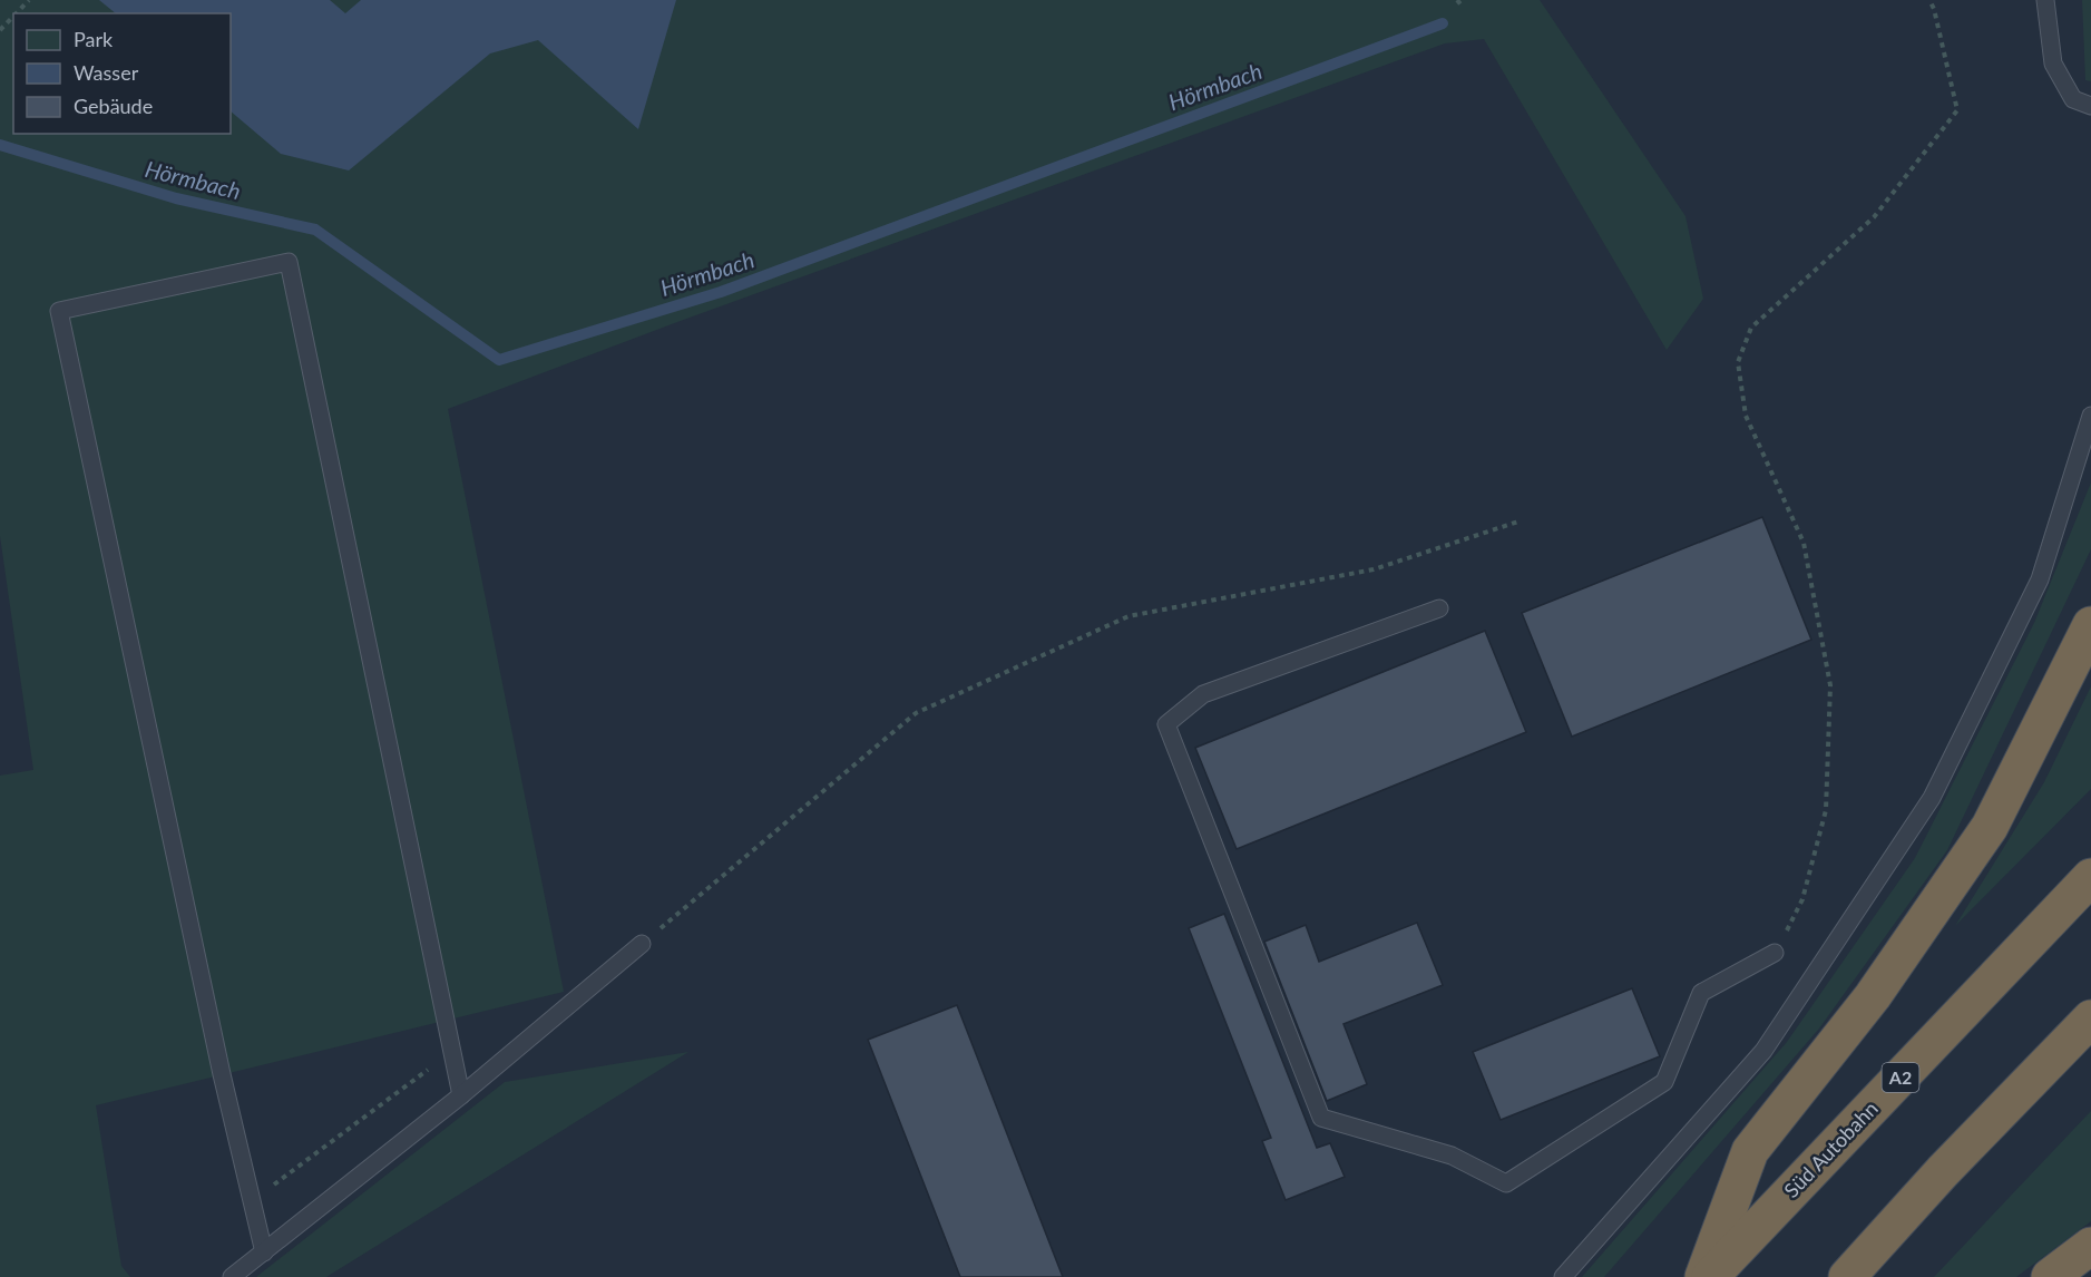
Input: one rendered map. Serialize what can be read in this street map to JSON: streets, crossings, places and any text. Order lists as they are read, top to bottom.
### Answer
{
  "streets": {
    "highway": ["A2", "Süd Autobahn"]
  },
  "water": ["Hörmbach"],
  "legend": ["Park", "Wasser", "Gebäude"]
}
